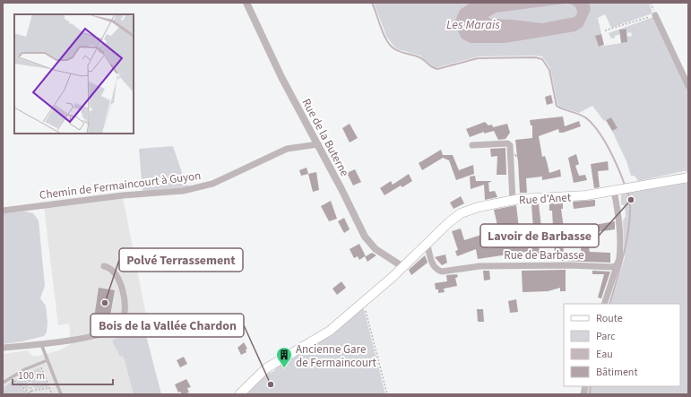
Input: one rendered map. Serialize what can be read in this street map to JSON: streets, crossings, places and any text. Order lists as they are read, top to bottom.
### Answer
{
  "streets": {
    "main road": ["Rue d'Anet"],
    "street": ["Rue de la Buterne", "Chemin de Fermaincourt à Guyon", "Rue de Barbasse"]
  },
  "crossings": [
    ["Rue de la Buterne", "Chemin de Fermaincourt à Guyon"],
    ["Rue de la Buterne", "Rue d'Anet"],
    ["Rue d'Anet", "Rue de Barbasse"]
  ],
  "water": ["Les Marais"],
  "places": {
    "other": ["Lavoir de Barbasse", "Polvé Terrassement", "Bois de la Vallée Chardon"],
    "building": ["Ancienne Gare de Fermaincourt"]
  },
  "legend": [
    "Route",
    "Parc",
    "Eau",
    "Bâtiment"
  ],
  "scale_bar": "100 m"
}
